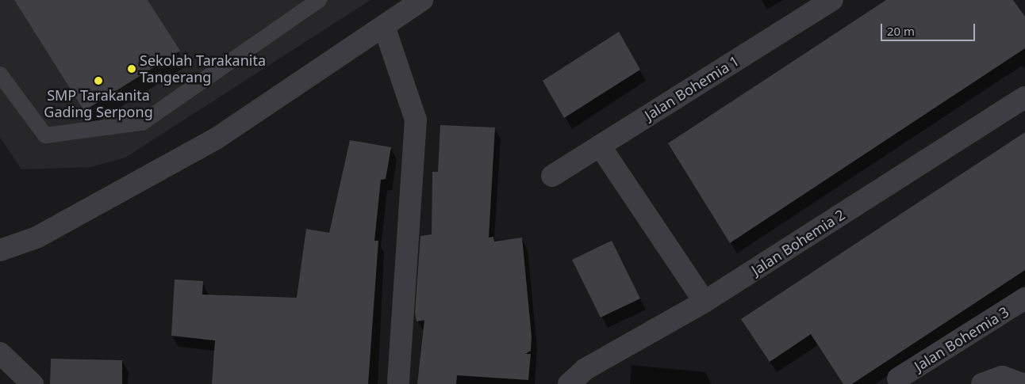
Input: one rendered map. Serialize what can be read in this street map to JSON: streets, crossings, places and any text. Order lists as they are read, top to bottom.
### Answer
{
  "streets": {
    "street": ["Jalan Bohemia 1", "Jalan Bohemia 2", "Jalan Bohemia 3"]
  },
  "places": ["Sekolah Tarakanita Tangerang", "SMP Tarakanita Gading Serpong"],
  "scale_bar": "20 m"
}
